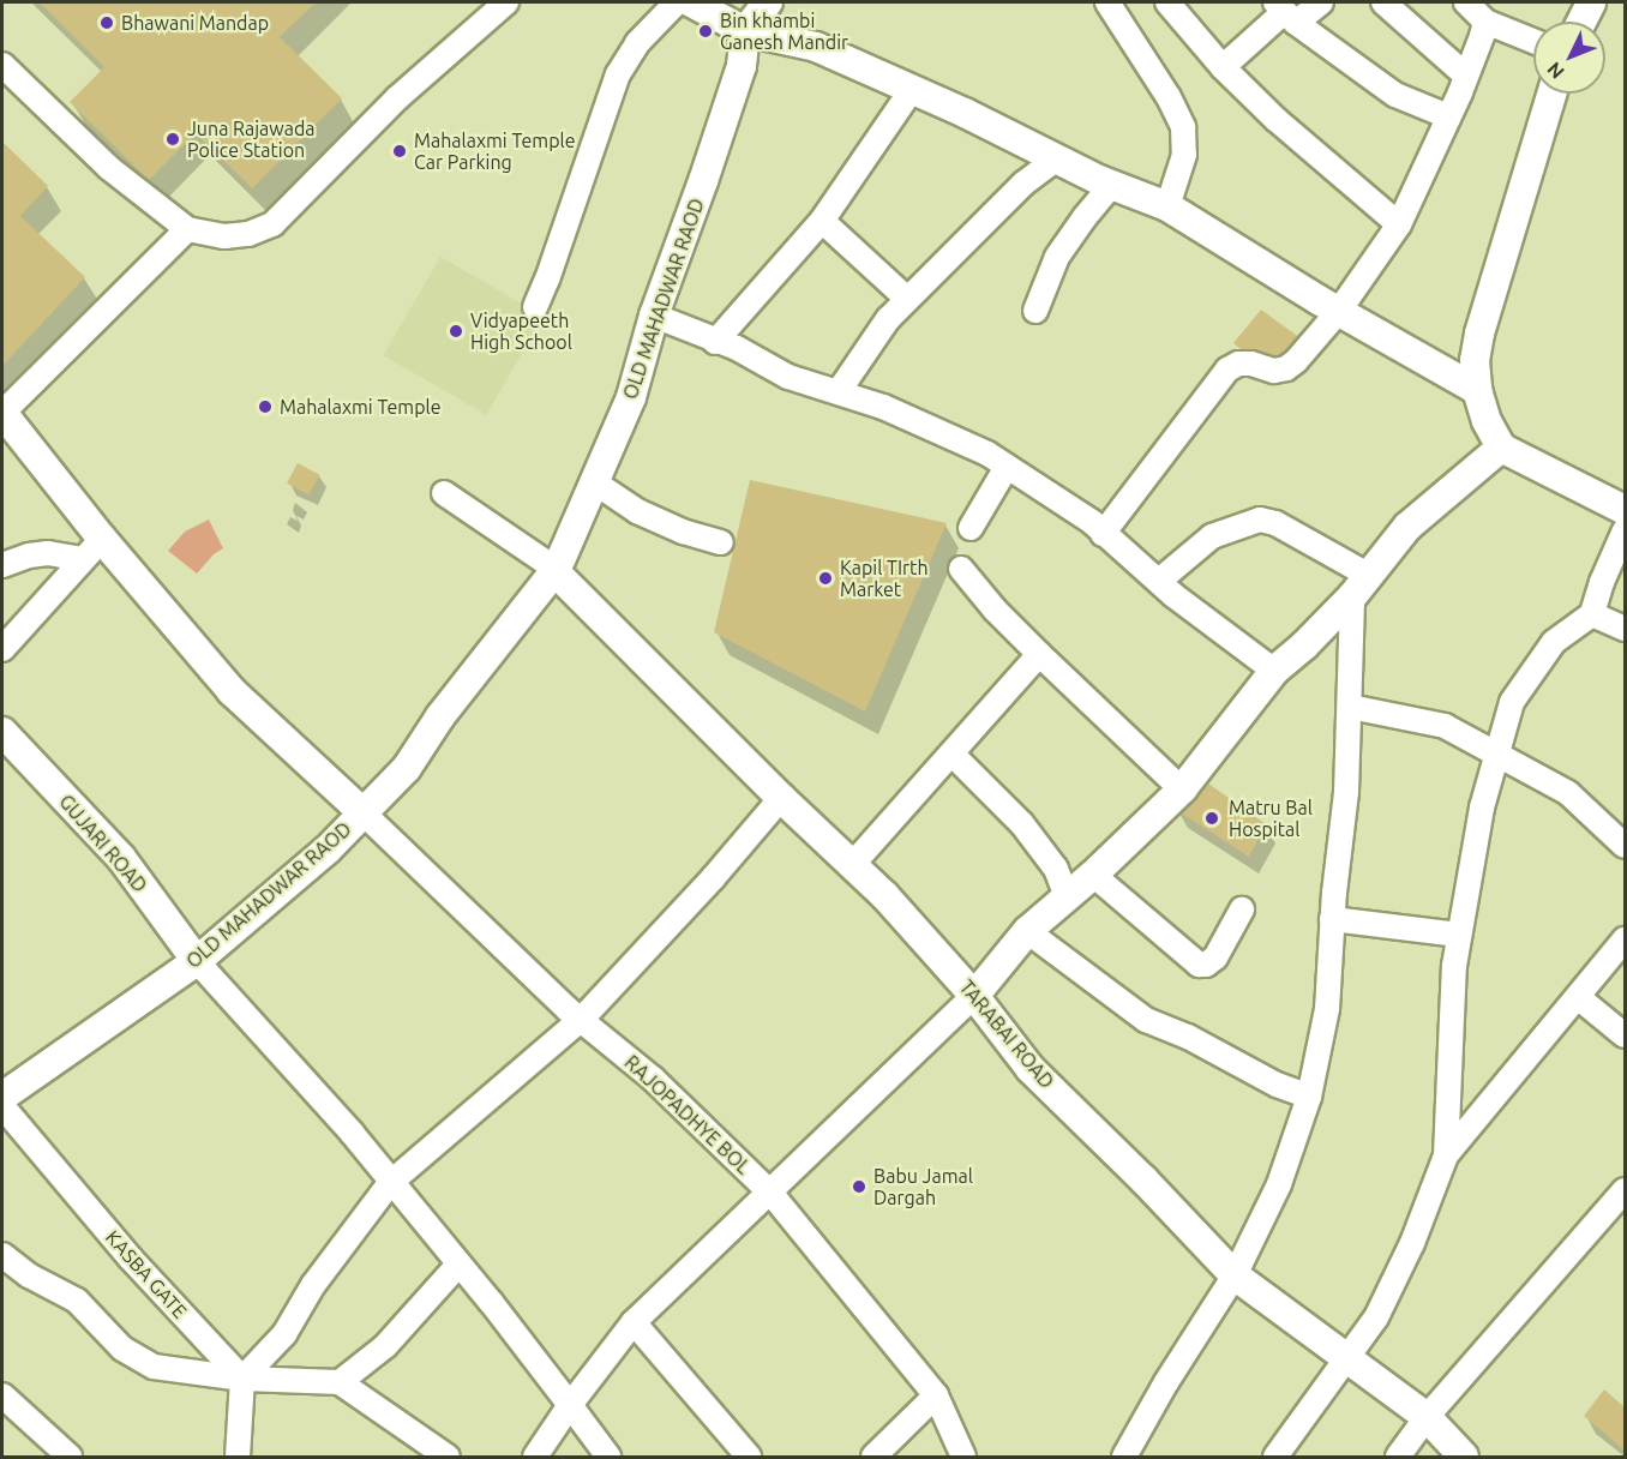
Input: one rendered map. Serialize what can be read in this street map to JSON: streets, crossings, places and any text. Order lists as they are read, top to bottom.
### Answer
{
  "streets": {
    "street": [
      "OLD MAHADWAR RAOD",
      "GUJARI ROAD",
      "TARABAI ROAD",
      "RAJOPADHYE BOL",
      "KASBA GATE"
    ]
  },
  "crossings": [
    ["OLD MAHADWAR RAOD", "GUJARI ROAD"],
    ["OLD MAHADWAR RAOD", "TARABAI ROAD"],
    ["OLD MAHADWAR RAOD", "RAJOPADHYE BOL"]
  ],
  "places": [
    "Bhawani Mandap",
    "Bin khambi Ganesh Mandir",
    "Juna Rajawada Police Station",
    "Mahalaxmi Temple Car Parking",
    "Vidyapeeth High School",
    "Mahalaxmi Temple",
    "Kapil TIrth Market",
    "Matru Bal Hospital",
    "Babu Jamal Dargah"
  ],
  "north": "bottom left"
}
